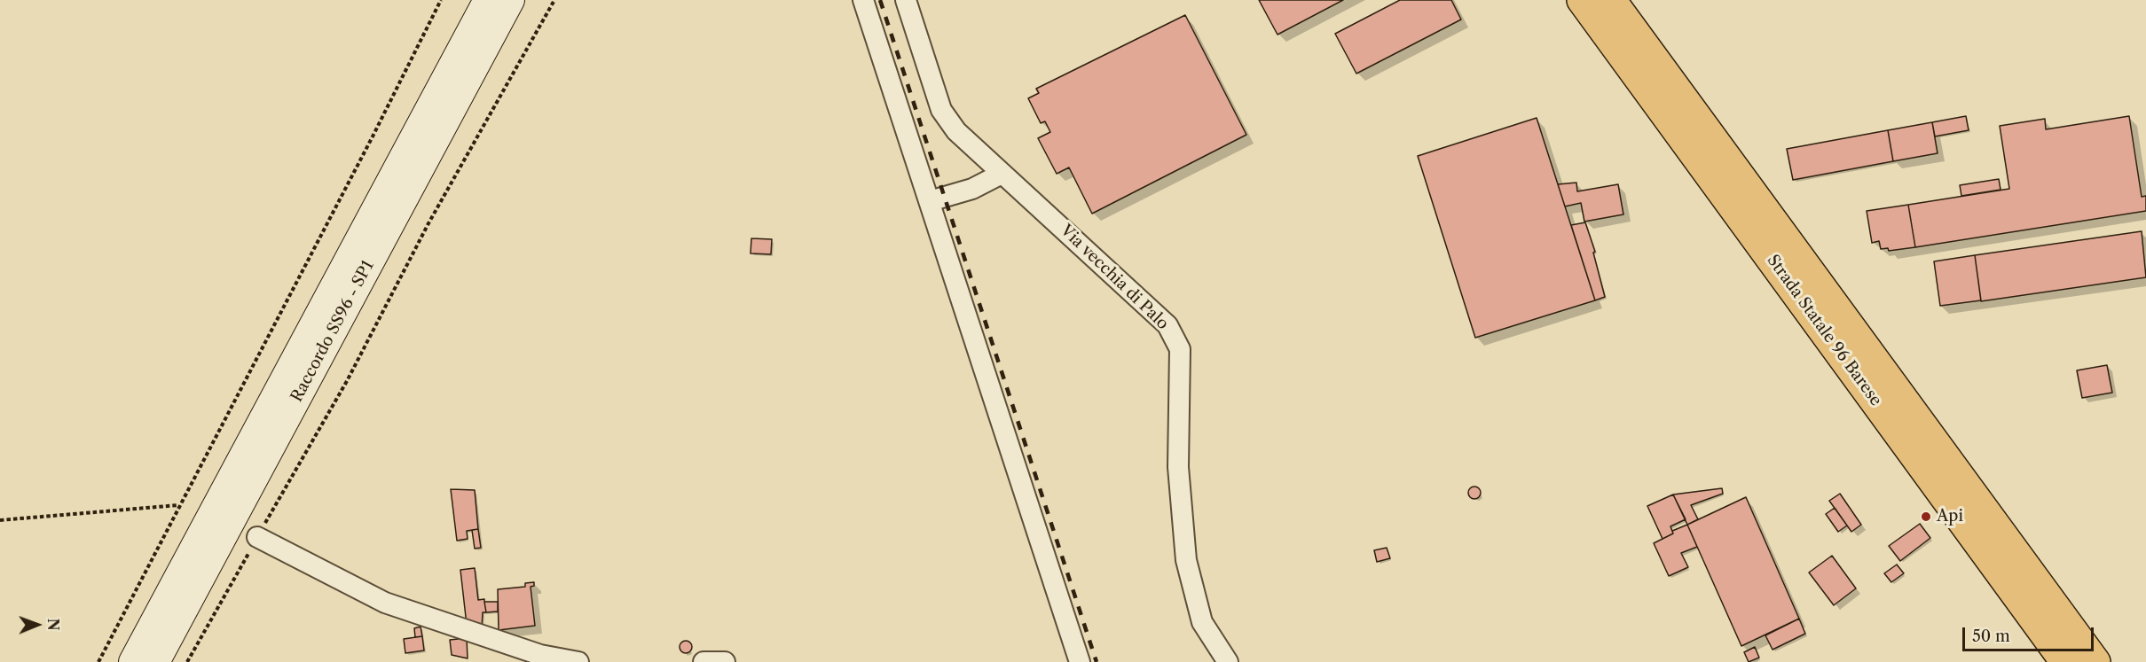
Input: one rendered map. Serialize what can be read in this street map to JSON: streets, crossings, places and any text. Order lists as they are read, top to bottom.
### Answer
{
  "streets": {
    "main road": ["Strada Statale 96 Barese", "Raccordo SS96 - SP1"],
    "street": ["Via vecchia di Palo"]
  },
  "places": ["Api"],
  "scale_bar": "50 m",
  "north": "right"
}
